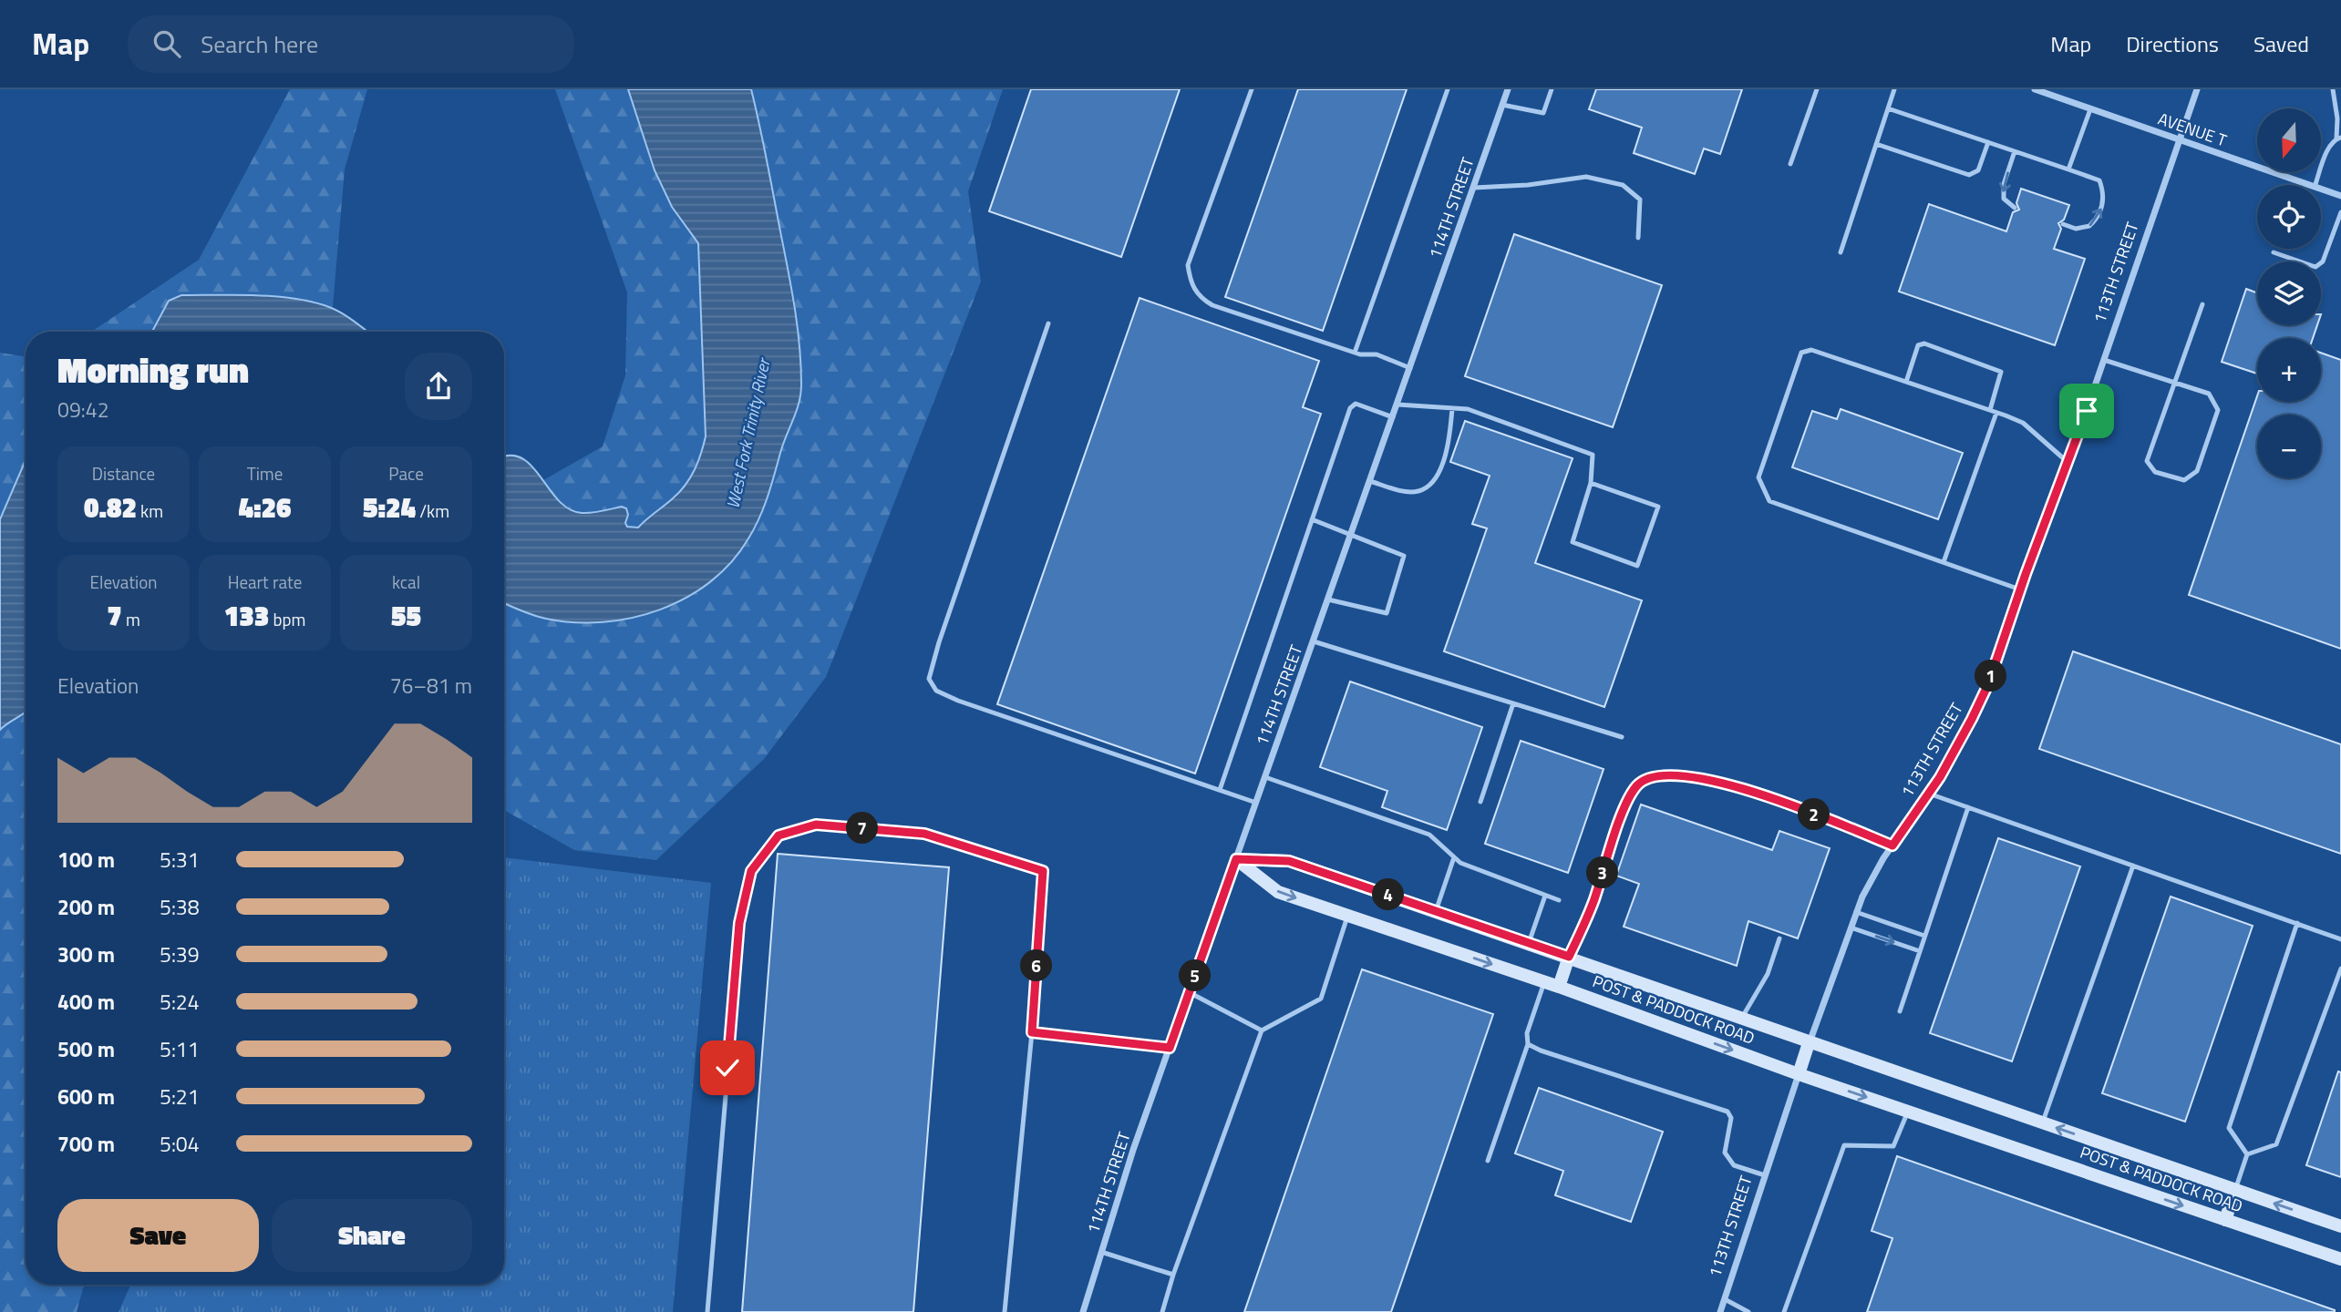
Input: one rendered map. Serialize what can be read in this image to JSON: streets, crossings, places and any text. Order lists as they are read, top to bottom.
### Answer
{
  "streets": {
    "street": [
      "AVENUE T",
      "114TH STREET",
      "113TH STREET",
      "POST & PADDOCK ROAD"
    ]
  },
  "crossings": [
    ["AVENUE T", "113TH STREET"],
    ["114TH STREET", "POST & PADDOCK ROAD"],
    ["113TH STREET", "POST & PADDOCK ROAD"]
  ],
  "water": ["West Fork Trinity River"],
  "north": "bottom",
  "page": {
    "header": "Map",
    "search": "Search here",
    "nav": ["Map", "Directions", "Saved"],
    "map_buttons": ["+", "−"],
    "heading": ["Morning run", "09:42"],
    "stats": [
      ["Distance", "0.82 km"],
      ["Time", "4:26"],
      ["Pace", "5:24 /km"],
      ["Elevation", "7 m"],
      ["Heart rate", "133 bpm"],
      ["kcal", "55"]
    ],
    "chart": ["Elevation", "76–81 m"],
    "pins": [
      "1",
      "2",
      "7",
      "3",
      "4",
      "6",
      "5"
    ],
    "list": [
      {
        "name": "100 m",
        "note": "5:31"
      },
      {
        "name": "200 m",
        "note": "5:38"
      },
      {
        "name": "300 m",
        "note": "5:39"
      },
      {
        "name": "400 m",
        "note": "5:24"
      },
      {
        "name": "500 m",
        "note": "5:11"
      },
      {
        "name": "600 m",
        "note": "5:21"
      },
      {
        "name": "700 m",
        "note": "5:04"
      }
    ],
    "buttons": ["Save", "Share"]
  }
}
